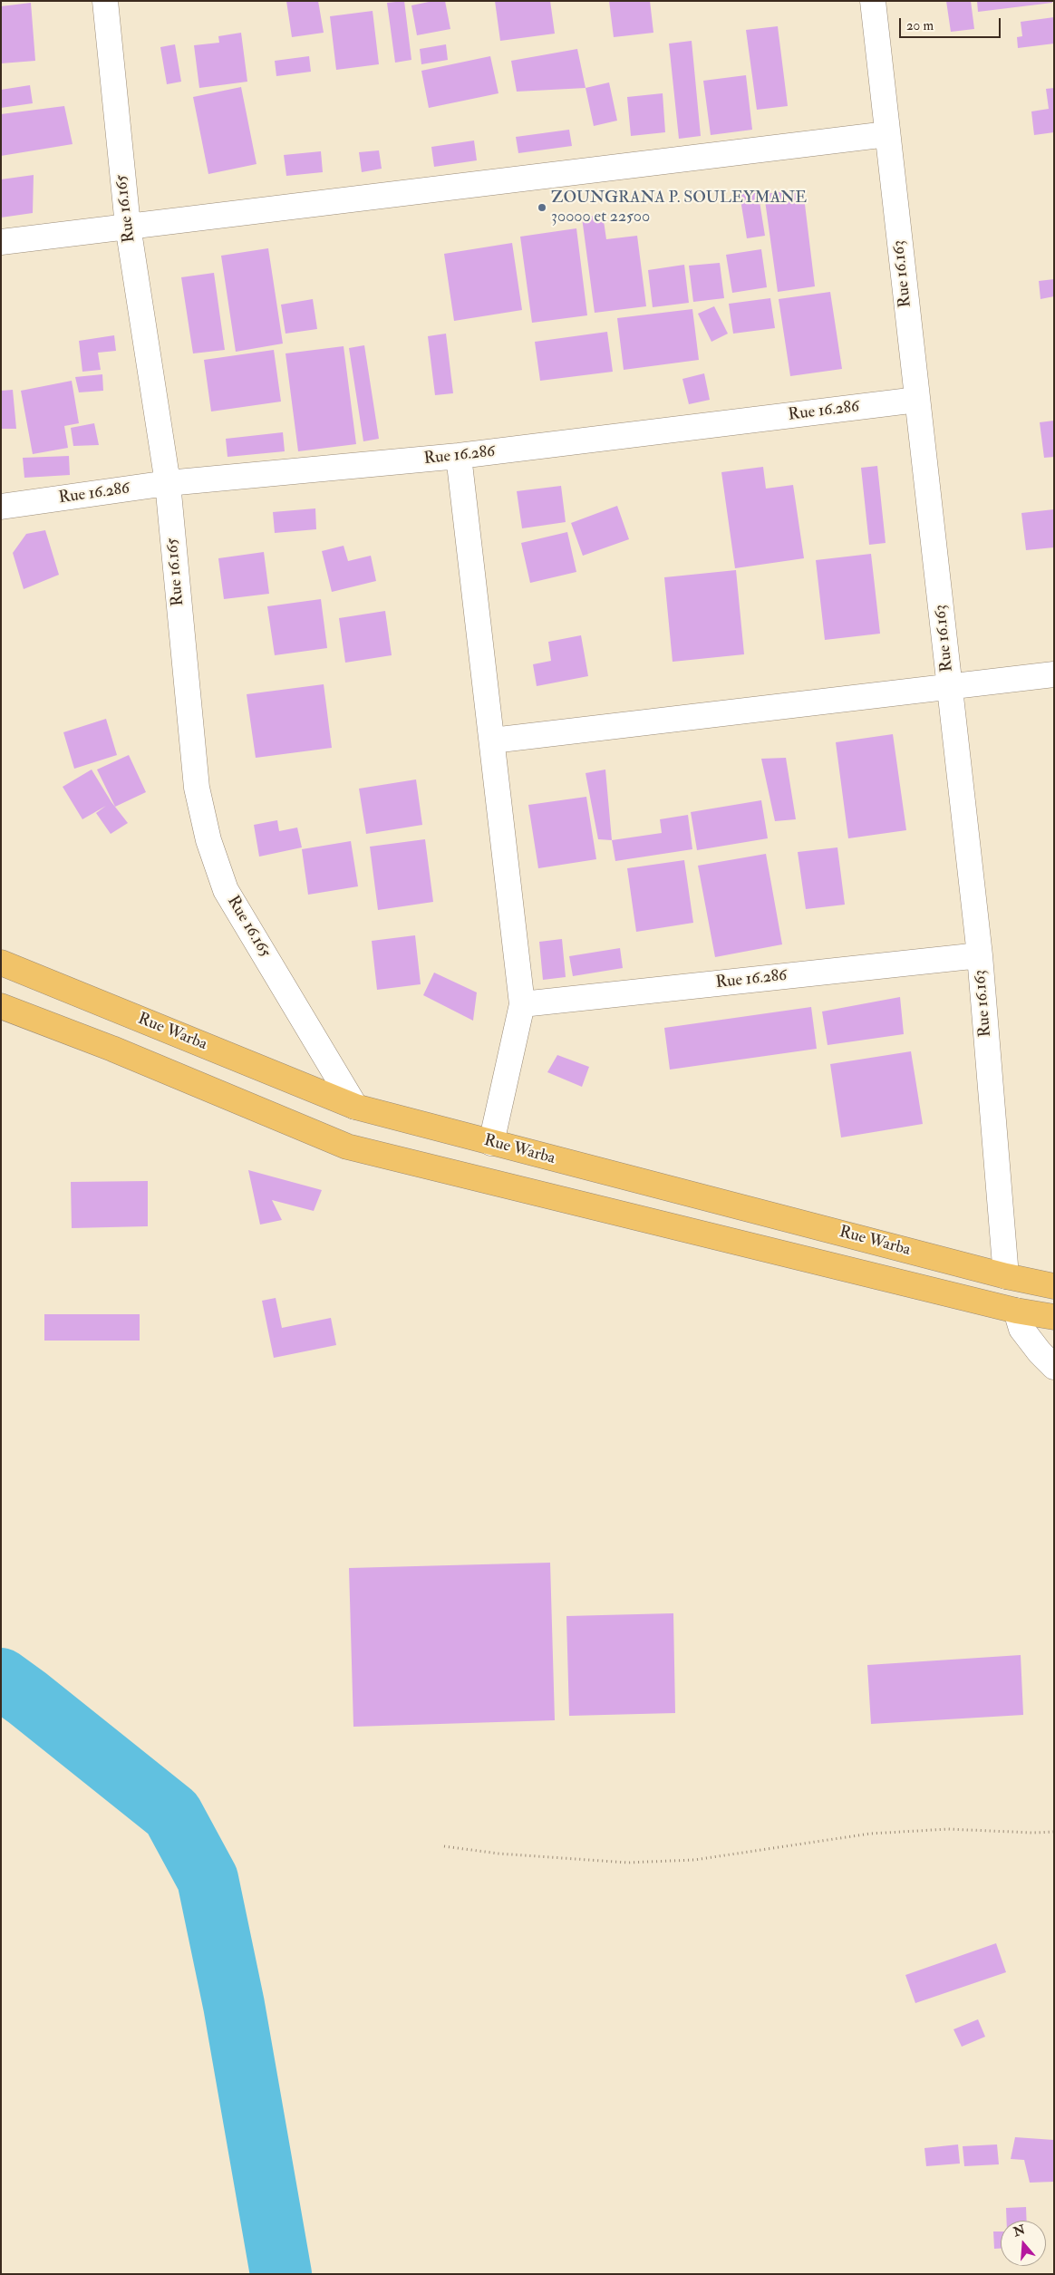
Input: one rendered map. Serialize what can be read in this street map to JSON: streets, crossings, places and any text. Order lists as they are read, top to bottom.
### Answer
{
  "streets": {
    "main road": ["Rue Warba"],
    "street": ["Rue 16.165", "Rue 16.163", "Rue 16.286"]
  },
  "crossings": [
    ["Rue 16.165", "Rue 16.286"],
    ["Rue 16.165", "Rue Warba"],
    ["Rue 16.163", "Rue 16.286"],
    ["Rue 16.163", "Rue Warba"]
  ],
  "places": ["ZOUNGRANA P. SOULEYMANE 30000 et 22500"],
  "scale_bar": "20 m",
  "north": "top"
}
